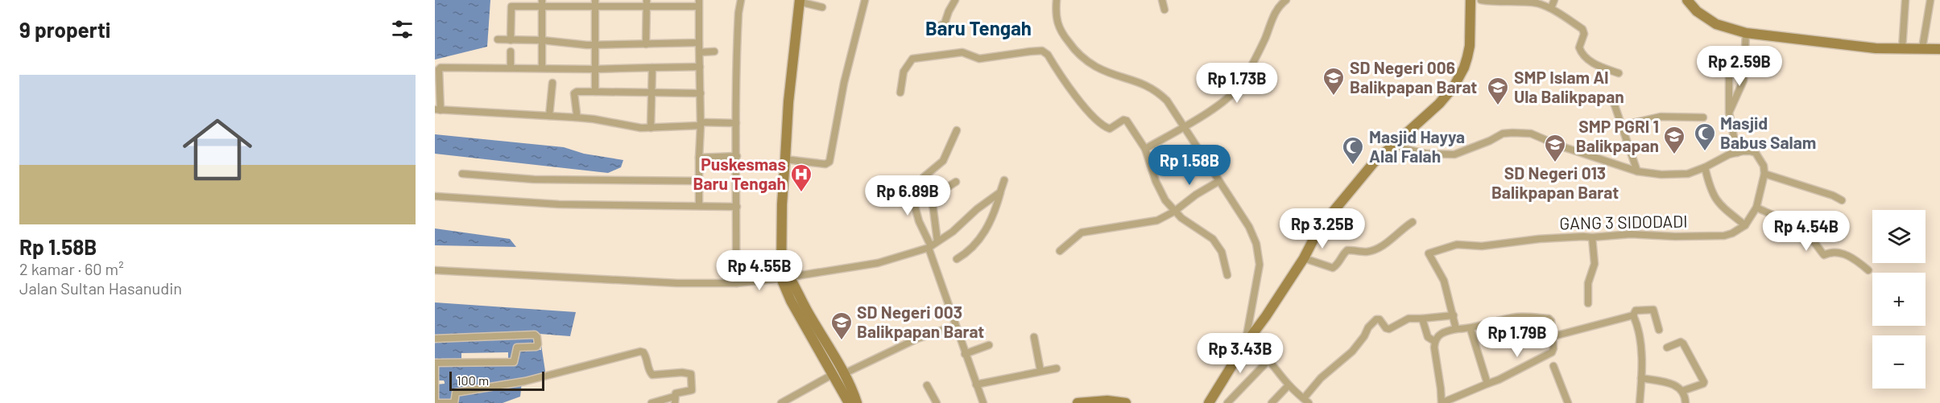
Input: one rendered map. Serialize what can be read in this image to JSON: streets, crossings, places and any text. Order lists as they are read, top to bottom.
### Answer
{
  "streets": {
    "street": ["GANG 3 SIDODADI"]
  },
  "districts": ["Baru Tengah"],
  "places": {
    "school or university": [
      "SD Negeri 006 Balikpapan Barat",
      "SMP Islam Al Ula Balikpapan",
      "SMP PGRI 1 Balikpapan",
      "SD Negeri 013 Balikpapan Barat",
      "SD Negeri 003 Balikpapan Barat"
    ],
    "mosque": ["Masjid Babus Salam", "Masjid Hayya Alal Falah"],
    "hospital": ["Puskesmas Baru Tengah"]
  },
  "scale_bar": "100 m",
  "page": {
    "heading": "9 properti",
    "price": [
      "Rp 2.59B",
      "Rp 1.73B",
      "Rp 1.58B",
      "Rp 6.89B",
      "Rp 3.25B",
      "Rp 4.54B",
      "Rp 4.55B",
      "Rp 1.79B",
      "Rp 3.43B"
    ],
    "list": [
      {
        "name": "Rp 1.58B",
        "note": "2 kamar · 60 m² · Jalan Sultan Hasanudin"
      }
    ],
    "map_buttons": ["+", "−"],
    "scale": "100 m"
  }
}
